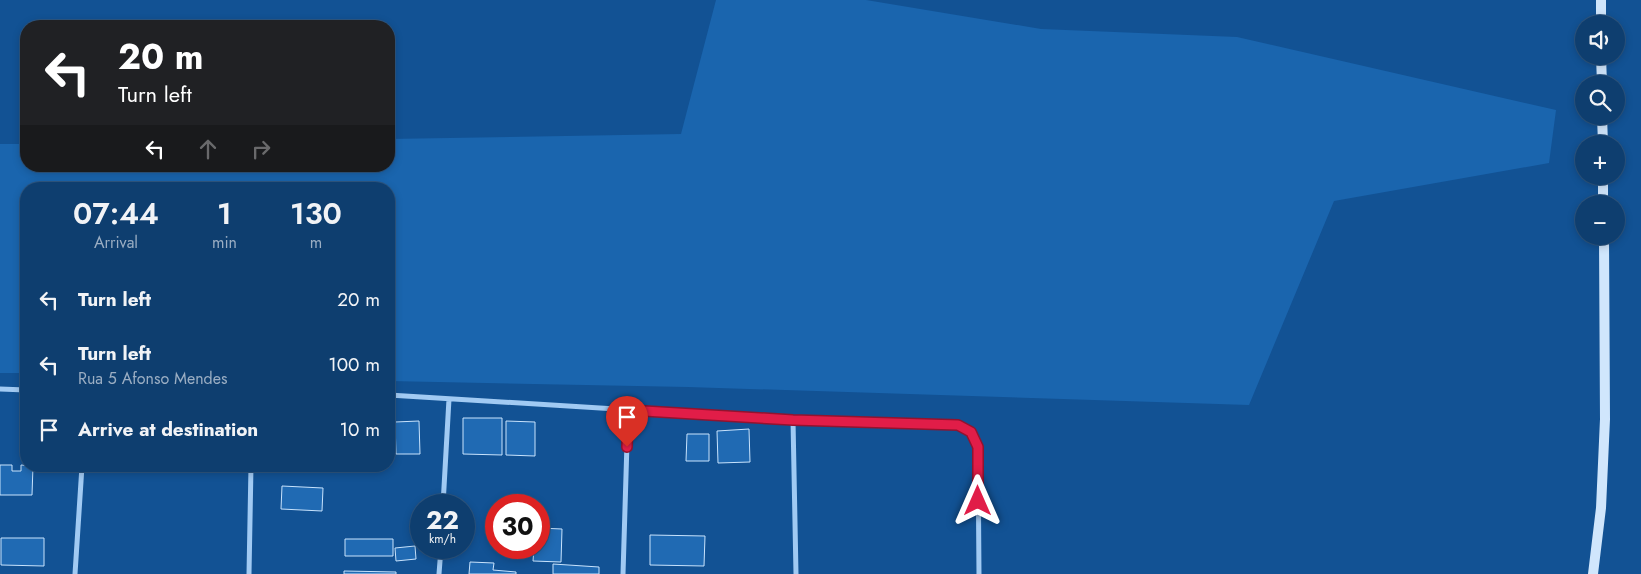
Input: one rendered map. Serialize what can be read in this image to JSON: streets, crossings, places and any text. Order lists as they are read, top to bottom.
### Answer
{
  "page": {
    "map_buttons": ["+", "−"],
    "turn": ["20 m", "Turn left"],
    "eta": [
      "07:44",
      "Arrival",
      "1",
      "min",
      "130",
      "m"
    ],
    "list": [
      {
        "name": "Turn left",
        "value": "20 m"
      },
      {
        "name": "Turn left",
        "note": "Rua 5 Afonso Mendes",
        "value": "100 m"
      },
      {
        "name": "Arrive at destination",
        "value": "10 m"
      }
    ],
    "speed": "22 km/h",
    "limit": "30"
  }
}
